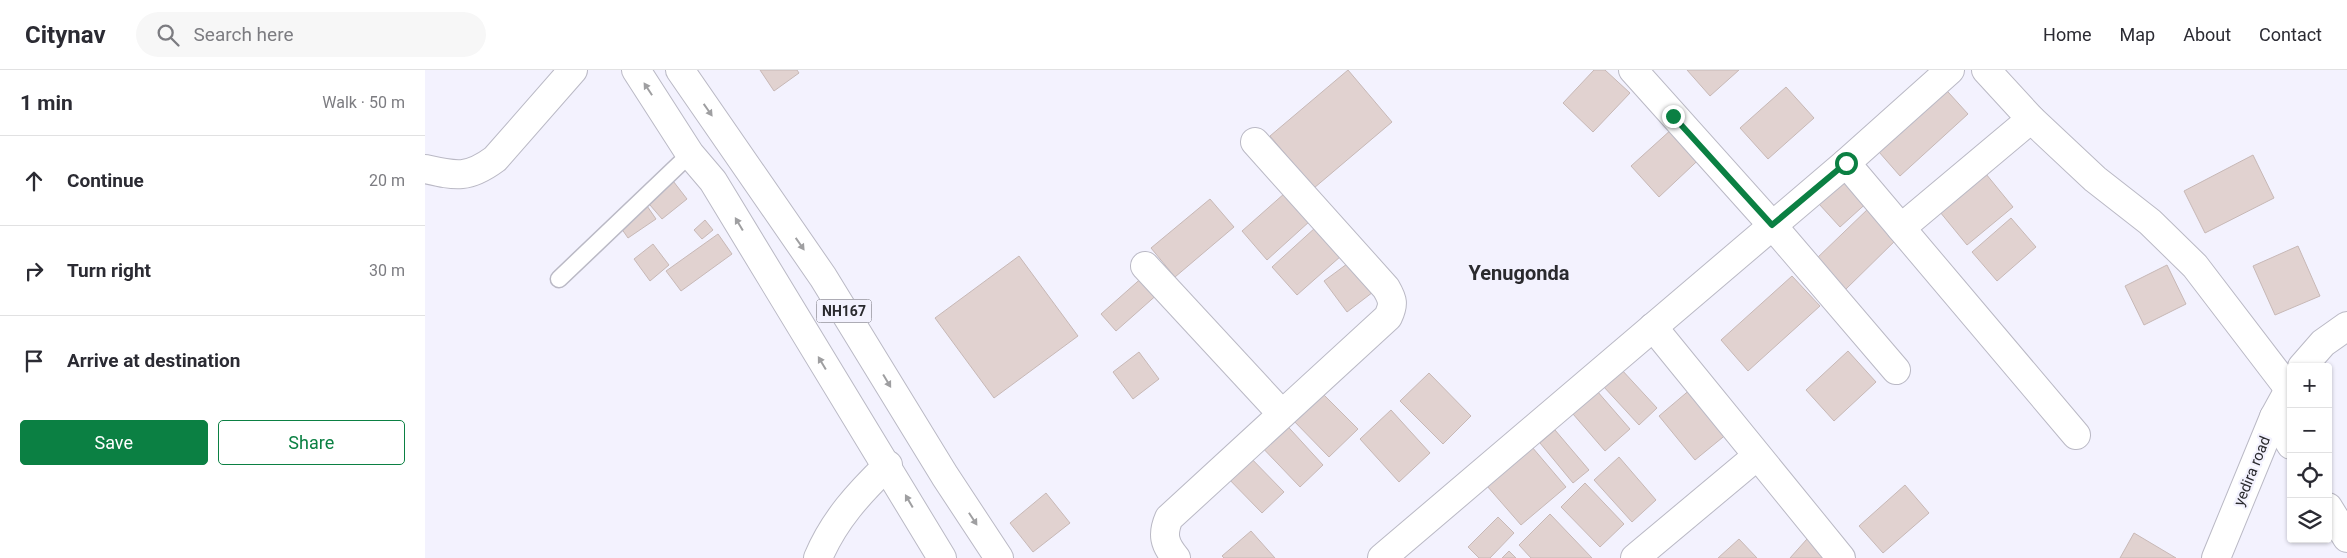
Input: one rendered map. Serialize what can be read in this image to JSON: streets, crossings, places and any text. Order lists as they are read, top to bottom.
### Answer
{
  "streets": {
    "main road": ["NH167", "yedira road"]
  },
  "districts": ["Yenugonda"],
  "page": {
    "header": "Citynav",
    "search": "Search here",
    "nav": [
      "Home",
      "Map",
      "About",
      "Contact"
    ],
    "heading": ["1 min", "Walk · 50 m"],
    "list": [
      ["Continue", "20 m"],
      ["Turn right", "30 m"],
      "Arrive at destination"
    ],
    "map_buttons": ["+", "−"],
    "buttons": ["Save", "Share"]
  }
}
